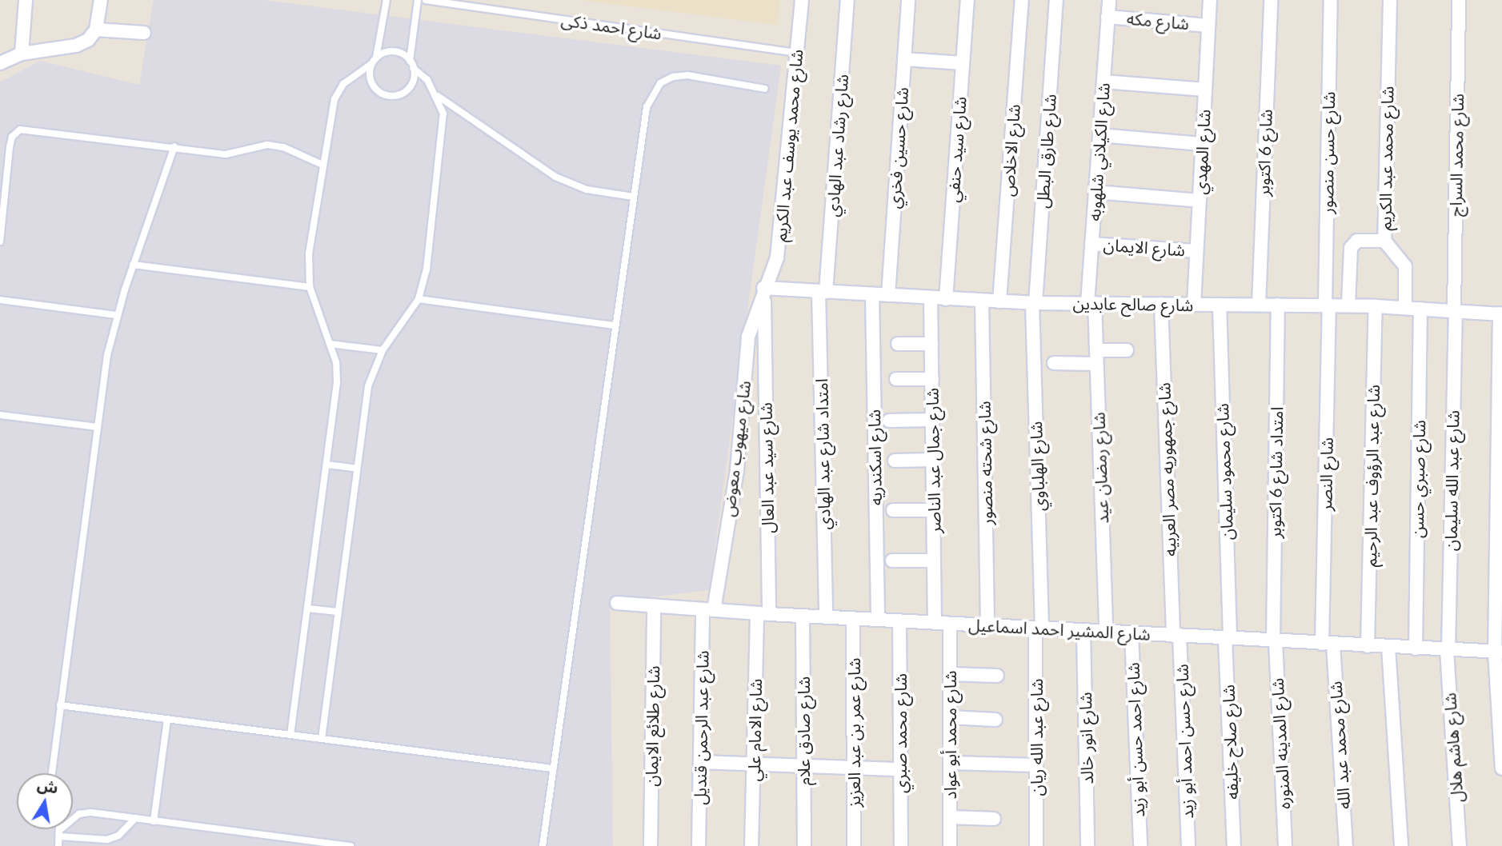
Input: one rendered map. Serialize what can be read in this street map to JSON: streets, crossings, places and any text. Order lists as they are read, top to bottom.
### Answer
{
  "streets": {
    "street": [
      "شارع مكه",
      "شارع محمد يوسف عبد الكريم",
      "شارع رشاد عبد الهادي",
      "شارع حسين فخري",
      "شارع سيد حنفي",
      "شارع الاخلاص",
      "شارع طارق البطل",
      "شارع الكيلاني شلهوبه",
      "شارع المهدي",
      "شارع 6 اكتوبر",
      "شارع حسن منصور",
      "شارع محمد السراج",
      "شارع محمد عبد الكريم",
      "شارع الايمان",
      "شارع صالح عابدين",
      "شارع ميهوب معوض",
      "امتداد شارع عبد الهادي",
      "شارع اسكندريه",
      "شارع جمال عبد الناصر",
      "شارع شحته منصور",
      "شارع الهلباوي",
      "شارع سيد عبد العال",
      "شارع رمضان عيد",
      "شارع جمهوريه مصر العربيه",
      "شارع محمود سليمان",
      "امتداد شارع 6 اكتوبر",
      "شارع النصر",
      "شارع عبد الرؤوف عبد الرحيم",
      "شارع صبري حسن",
      "شارع عبد الله سليمان",
      "شارع المشير احمد اسماعيل",
      "شارع طلائع الايمان",
      "شارع عبد الرحمن قنديل",
      "شارع الامام علي",
      "شارع صادق علام",
      "شارع عمر بن عبد العزيز",
      "شارع محمد صبري",
      "شارع محمد أبو عواد",
      "شارع عبد الله ريان",
      "شارع انور خالد",
      "شارع احمد حسن أبو زيد",
      "شارع حسن احمد أبو زيد",
      "شارع صلاح خليفه",
      "شارع المدينه المنوره",
      "شارع محمد عبد الله",
      "شارع هاشم هلال"
    ],
    "lane": ["شارع احمد ذكى"]
  },
  "crossings": [
    ["شارع مكه", "شارع الكيلاني شلهوبه"],
    ["شارع مكه", "شارع المهدي"],
    ["شارع احمد ذكى", "شارع محمد يوسف عبد الكريم"],
    ["شارع محمد يوسف عبد الكريم", "شارع صالح عابدين"],
    ["شارع محمد يوسف عبد الكريم", "شارع ميهوب معوض"],
    ["شارع محمد يوسف عبد الكريم", "شارع سيد عبد العال"],
    ["شارع رشاد عبد الهادي", "شارع صالح عابدين"],
    ["شارع رشاد عبد الهادي", "امتداد شارع عبد الهادي"],
    ["شارع حسين فخري", "شارع صالح عابدين"],
    ["شارع سيد حنفي", "شارع صالح عابدين"],
    ["شارع الاخلاص", "شارع صالح عابدين"],
    ["شارع طارق البطل", "شارع صالح عابدين"],
    ["شارع طارق البطل", "شارع الهلباوي"],
    ["شارع الكيلاني شلهوبه", "شارع الايمان"],
    ["شارع الكيلاني شلهوبه", "شارع صالح عابدين"],
    ["شارع الكيلاني شلهوبه", "شارع رمضان عيد"],
    ["شارع المهدي", "شارع الايمان"],
    ["شارع المهدي", "شارع صالح عابدين"],
    ["شارع 6 اكتوبر", "شارع صالح عابدين"],
    ["شارع حسن منصور", "شارع صالح عابدين"],
    ["شارع حسن منصور", "شارع النصر"],
    ["شارع محمد السراج", "شارع صالح عابدين"],
    ["شارع محمد السراج", "شارع عبد الله سليمان"],
    ["شارع محمد عبد الكريم", "شارع صالح عابدين"],
    ["شارع صالح عابدين", "شارع ميهوب معوض"],
    ["شارع صالح عابدين", "امتداد شارع عبد الهادي"],
    ["شارع صالح عابدين", "شارع اسكندريه"],
    ["شارع صالح عابدين", "شارع جمال عبد الناصر"],
    ["شارع صالح عابدين", "شارع شحته منصور"],
    ["شارع صالح عابدين", "شارع الهلباوي"],
    ["شارع صالح عابدين", "شارع سيد عبد العال"],
    ["شارع صالح عابدين", "شارع رمضان عيد"],
    ["شارع صالح عابدين", "شارع جمهوريه مصر العربيه"],
    ["شارع صالح عابدين", "شارع محمود سليمان"],
    ["شارع صالح عابدين", "امتداد شارع 6 اكتوبر"],
    ["شارع صالح عابدين", "شارع النصر"],
    ["شارع صالح عابدين", "شارع عبد الرؤوف عبد الرحيم"],
    ["شارع صالح عابدين", "شارع صبري حسن"],
    ["شارع صالح عابدين", "شارع عبد الله سليمان"],
    ["شارع ميهوب معوض", "شارع سيد عبد العال"],
    ["شارع ميهوب معوض", "شارع المشير احمد اسماعيل"],
    ["شارع ميهوب معوض", "شارع عبد الرحمن قنديل"],
    ["امتداد شارع عبد الهادي", "شارع المشير احمد اسماعيل"],
    ["شارع اسكندريه", "شارع المشير احمد اسماعيل"],
    ["شارع جمال عبد الناصر", "شارع المشير احمد اسماعيل"],
    ["شارع شحته منصور", "شارع المشير احمد اسماعيل"],
    ["شارع الهلباوي", "شارع المشير احمد اسماعيل"],
    ["شارع الهلباوي", "شارع عبد الله ريان"],
    ["شارع سيد عبد العال", "شارع المشير احمد اسماعيل"],
    ["شارع سيد عبد العال", "شارع الامام علي"],
    ["شارع رمضان عيد", "شارع المشير احمد اسماعيل"],
    ["شارع جمهوريه مصر العربيه", "شارع المشير احمد اسماعيل"],
    ["شارع جمهوريه مصر العربيه", "شارع حسن احمد أبو زيد"],
    ["شارع محمود سليمان", "شارع المشير احمد اسماعيل"],
    ["شارع محمود سليمان", "شارع صلاح خليفه"],
    ["امتداد شارع 6 اكتوبر", "شارع المشير احمد اسماعيل"],
    ["امتداد شارع 6 اكتوبر", "شارع المدينه المنوره"],
    ["شارع النصر", "شارع المشير احمد اسماعيل"],
    ["شارع النصر", "شارع محمد عبد الله"],
    ["شارع عبد الرؤوف عبد الرحيم", "شارع المشير احمد اسماعيل"],
    ["شارع صبري حسن", "شارع المشير احمد اسماعيل"],
    ["شارع عبد الله سليمان", "شارع المشير احمد اسماعيل"],
    ["شارع عبد الله سليمان", "شارع هاشم هلال"],
    ["شارع المشير احمد اسماعيل", "شارع طلائع الايمان"],
    ["شارع المشير احمد اسماعيل", "شارع عبد الرحمن قنديل"],
    ["شارع المشير احمد اسماعيل", "شارع الامام علي"],
    ["شارع المشير احمد اسماعيل", "شارع صادق علام"],
    ["شارع المشير احمد اسماعيل", "شارع عمر بن عبد العزيز"],
    ["شارع المشير احمد اسماعيل", "شارع محمد صبري"],
    ["شارع المشير احمد اسماعيل", "شارع محمد أبو عواد"],
    ["شارع المشير احمد اسماعيل", "شارع عبد الله ريان"],
    ["شارع المشير احمد اسماعيل", "شارع انور خالد"],
    ["شارع المشير احمد اسماعيل", "شارع احمد حسن أبو زيد"],
    ["شارع المشير احمد اسماعيل", "شارع حسن احمد أبو زيد"],
    ["شارع المشير احمد اسماعيل", "شارع صلاح خليفه"],
    ["شارع المشير احمد اسماعيل", "شارع المدينه المنوره"],
    ["شارع المشير احمد اسماعيل", "شارع محمد عبد الله"],
    ["شارع المشير احمد اسماعيل", "شارع هاشم هلال"]
  ],
  "north": "top"
}
